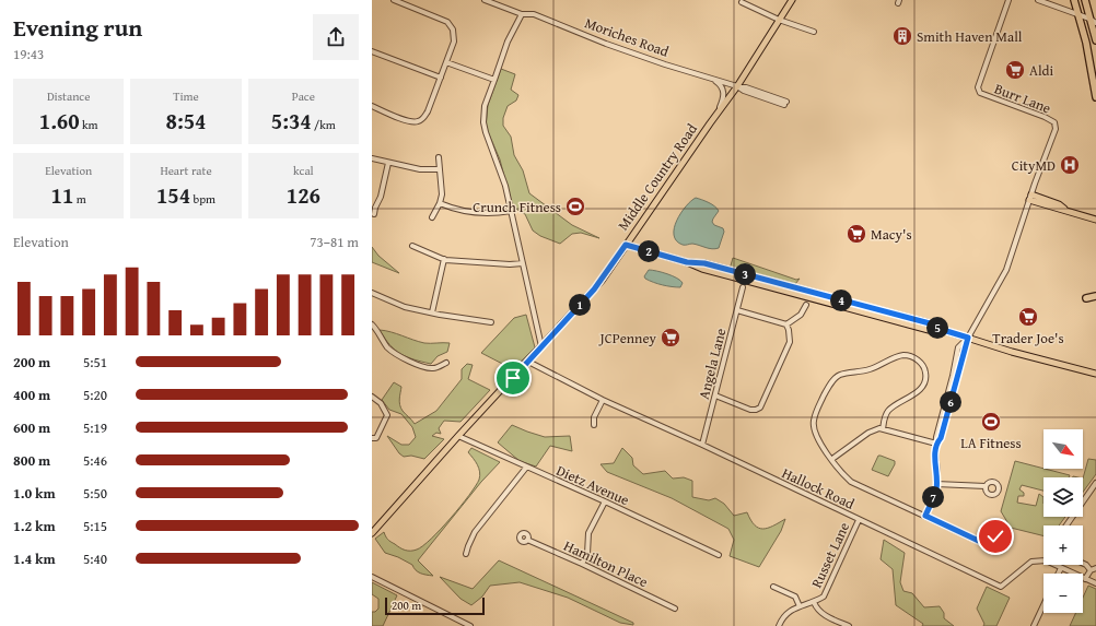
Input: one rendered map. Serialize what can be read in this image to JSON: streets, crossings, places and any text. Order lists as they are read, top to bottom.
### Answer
{
  "streets": {
    "main road": ["Middle Country Road"],
    "street": [
      "Moriches Road",
      "Burr Lane",
      "Angela Lane",
      "Dietz Avenue",
      "Hallock Road",
      "Russet Lane",
      "Hamilton Place"
    ]
  },
  "crossings": [
    ["Moriches Road", "Middle Country Road"],
    ["Middle Country Road", "Dietz Avenue"],
    ["Middle Country Road", "Hallock Road"],
    ["Angela Lane", "Hallock Road"],
    ["Hallock Road", "Russet Lane"]
  ],
  "places": {
    "building": ["Smith Haven Mall"],
    "supermarket": [
      "Aldi",
      "Macy's",
      "Trader Joe's",
      "JCPenney"
    ],
    "hospital": ["CityMD"],
    "sports": ["Crunch Fitness", "LA Fitness"]
  },
  "scale_bar": "200 m",
  "north": "bottom right",
  "page": {
    "heading": ["Evening run", "19:43"],
    "stats": [
      ["Distance", "1.60 km"],
      ["Time", "8:54"],
      ["Pace", "5:34 /km"],
      ["Elevation", "11 m"],
      ["Heart rate", "154 bpm"],
      ["kcal", "126"]
    ],
    "chart": ["Elevation", "73–81 m"],
    "pins": [
      "2",
      "3",
      "4",
      "1",
      "5",
      "6",
      "7"
    ],
    "list": [
      {
        "name": "200 m",
        "note": "5:51"
      },
      {
        "name": "400 m",
        "note": "5:20"
      },
      {
        "name": "600 m",
        "note": "5:19"
      },
      {
        "name": "800 m",
        "note": "5:46"
      },
      {
        "name": "1.0 km",
        "note": "5:50"
      },
      {
        "name": "1.2 km",
        "note": "5:15"
      },
      {
        "name": "1.4 km",
        "note": "5:40"
      }
    ],
    "map_buttons": ["+", "−"],
    "scale": "200 m"
  }
}
